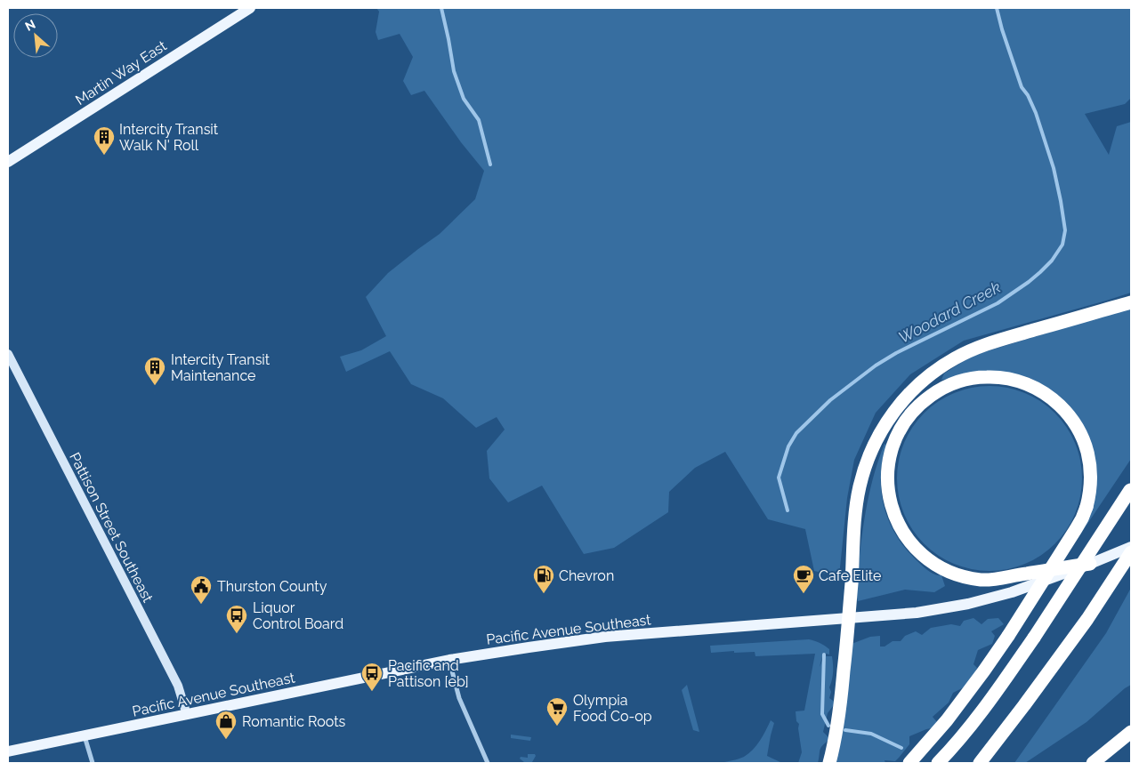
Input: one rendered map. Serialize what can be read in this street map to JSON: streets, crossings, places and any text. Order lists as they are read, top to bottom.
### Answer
{
  "streets": {
    "main road": ["Martin Way East", "Pacific Avenue Southeast"],
    "street": ["Pattison Street Southeast"]
  },
  "crossings": [
    ["Pattison Street Southeast", "Pacific Avenue Southeast"]
  ],
  "water": ["Woodard Creek"],
  "places": {
    "building": ["Intercity Transit Walk N' Roll", "Intercity Transit Maintenance"],
    "fuel station": ["Chevron"],
    "cafe": ["Cafe Elite"],
    "public building": ["Thurston County"],
    "bus stop": ["Liquor Control Board", "Pacific and Pattison [eb]"],
    "supermarket": ["Olympia Food Co-op"],
    "shop": ["Romantic Roots"]
  },
  "north": "top left"
}
